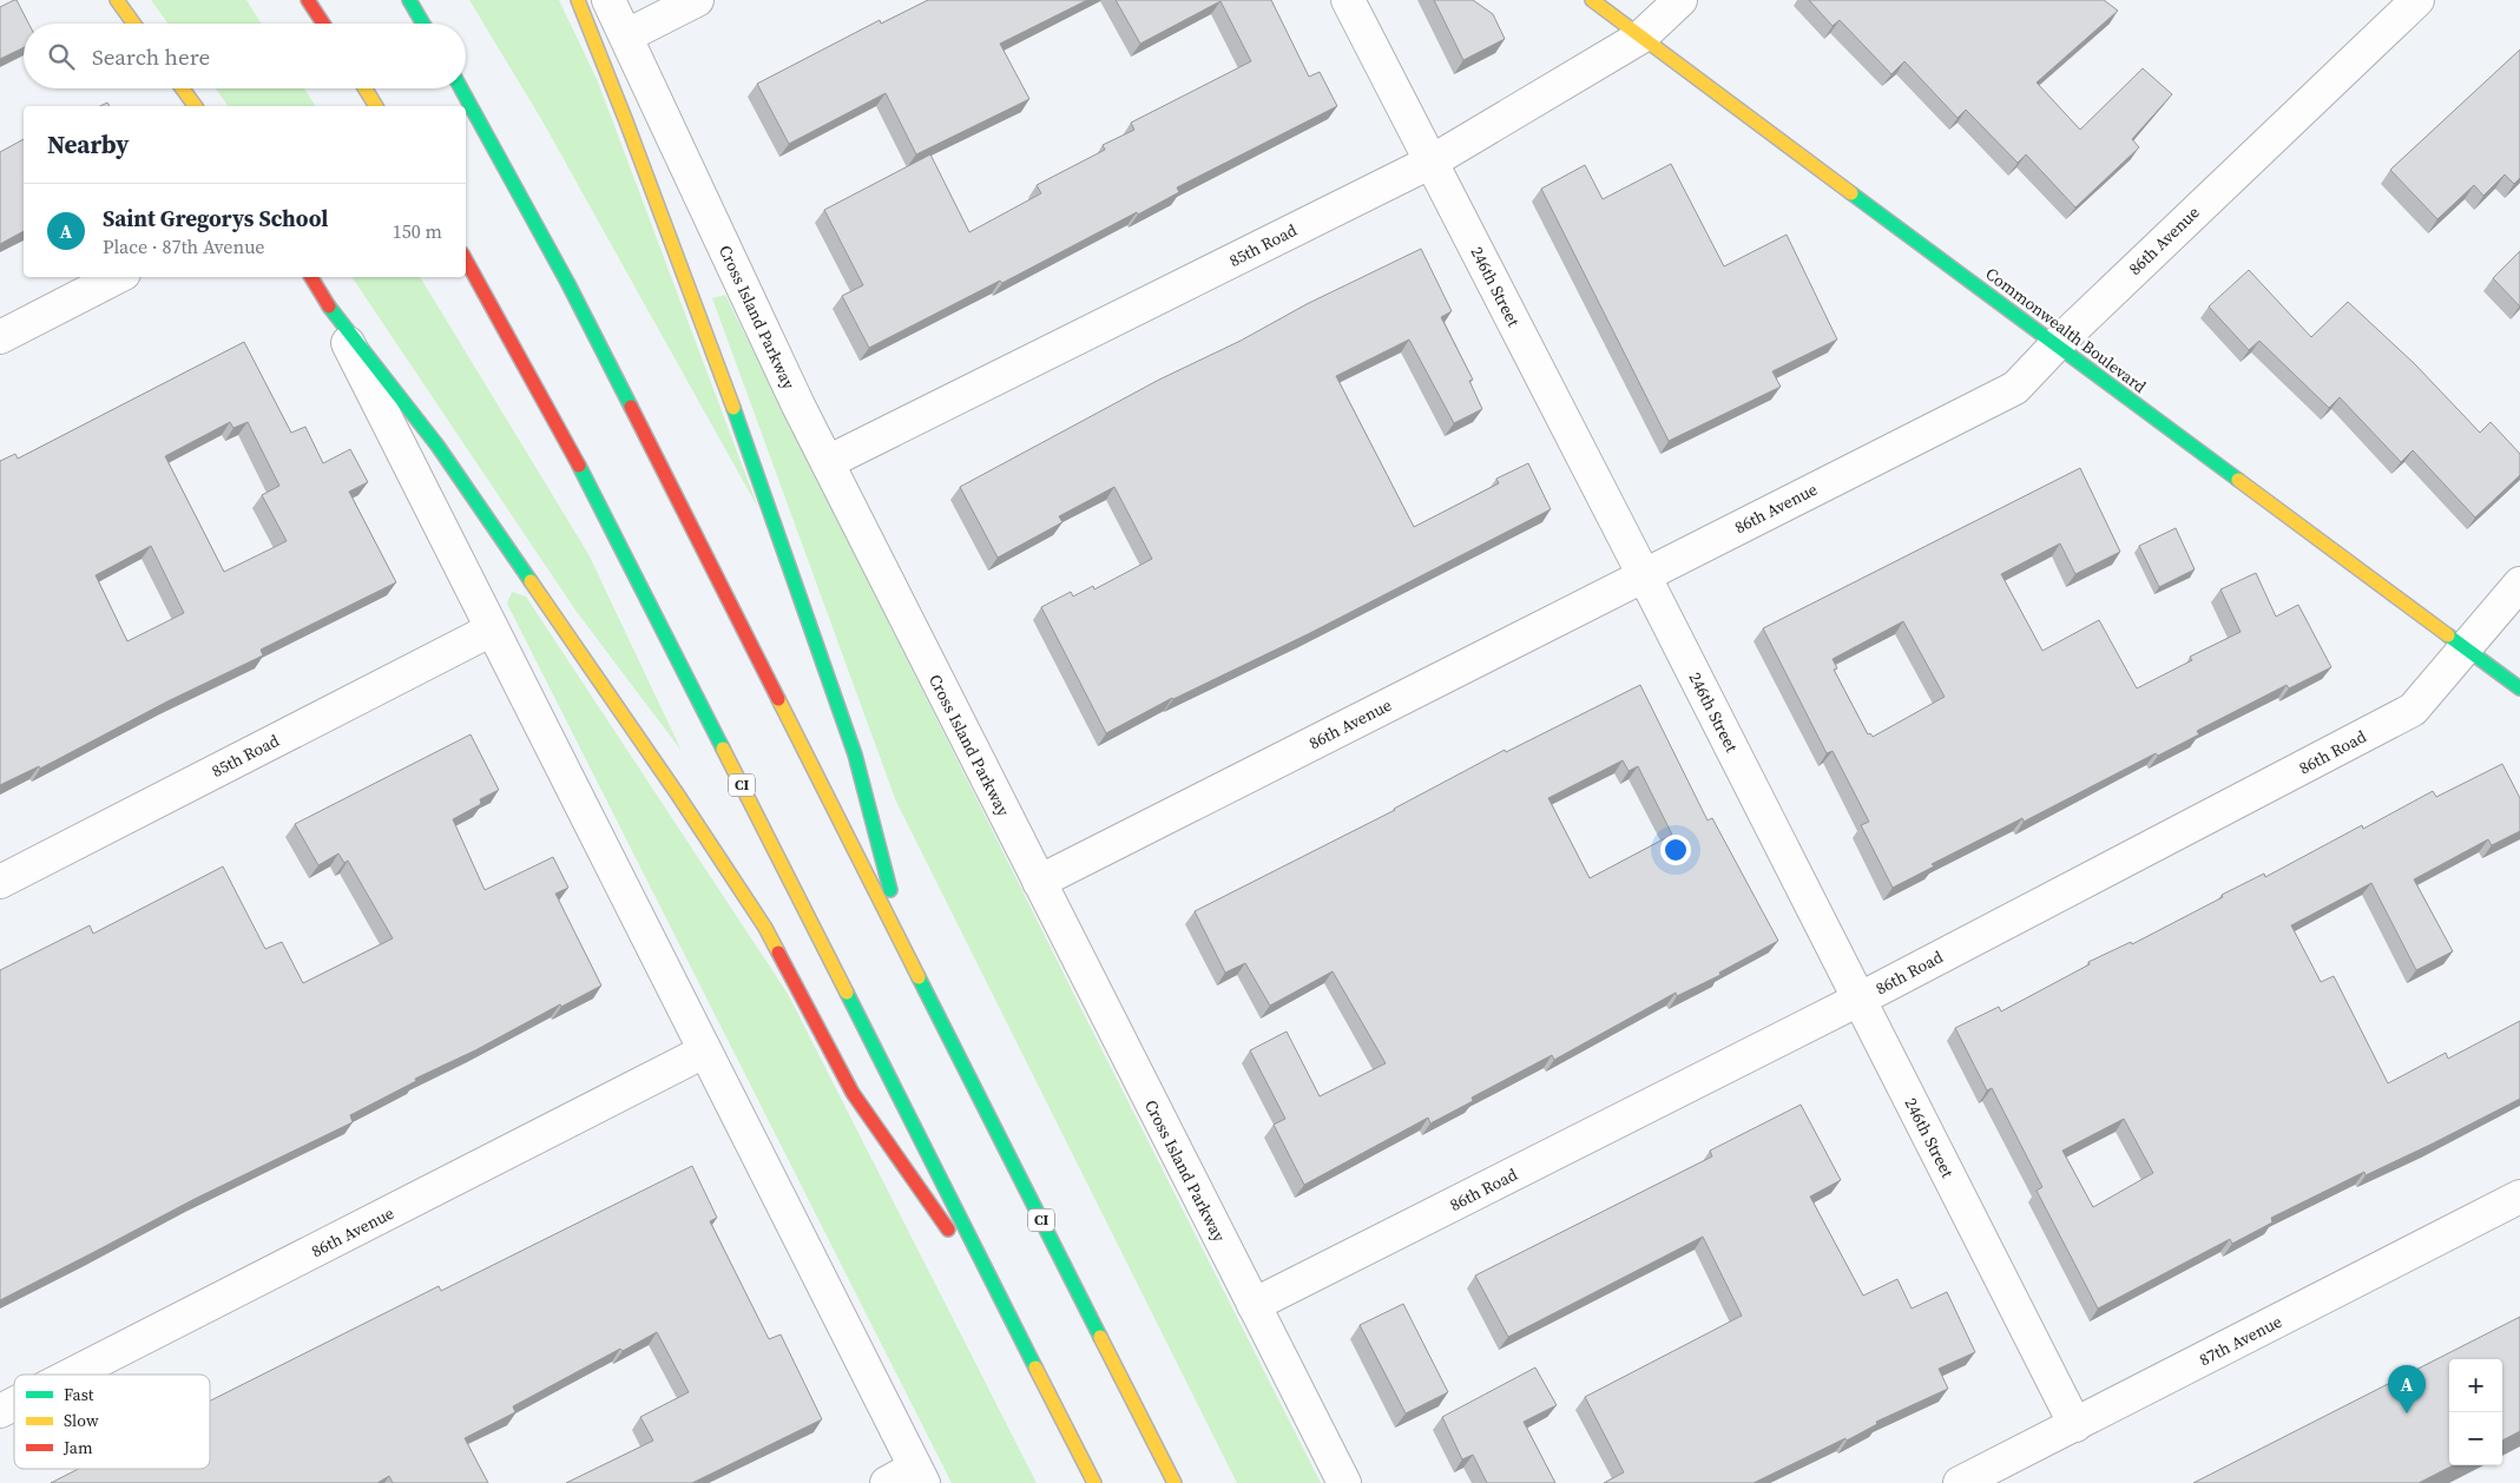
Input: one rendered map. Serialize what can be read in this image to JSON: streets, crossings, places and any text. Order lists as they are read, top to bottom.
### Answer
{
  "streets": {
    "main road": ["Commonwealth Boulevard", "CI"],
    "street": [
      "86th Avenue",
      "85th Road",
      "246th Street",
      "Cross Island Parkway",
      "86th Road",
      "87th Avenue"
    ]
  },
  "crossings": [
    ["86th Avenue", "246th Street"],
    ["86th Avenue", "Cross Island Parkway"],
    ["86th Avenue", "Commonwealth Boulevard"],
    ["85th Road", "246th Street"],
    ["85th Road", "Cross Island Parkway"],
    ["85th Road", "Commonwealth Boulevard"],
    ["246th Street", "86th Road"],
    ["246th Street", "87th Avenue"],
    ["Cross Island Parkway", "86th Road"],
    ["Commonwealth Boulevard", "86th Road"]
  ],
  "legend": ["Fast", "Slow", "Jam"],
  "page": {
    "search": "Search here",
    "heading": "Nearby",
    "list": [
      {
        "mark": "A",
        "name": "Saint Gregorys School",
        "note": "Place · 87th Avenue",
        "value": "150 m"
      }
    ],
    "map_buttons": ["+", "−"],
    "pins": "A"
  }
}
